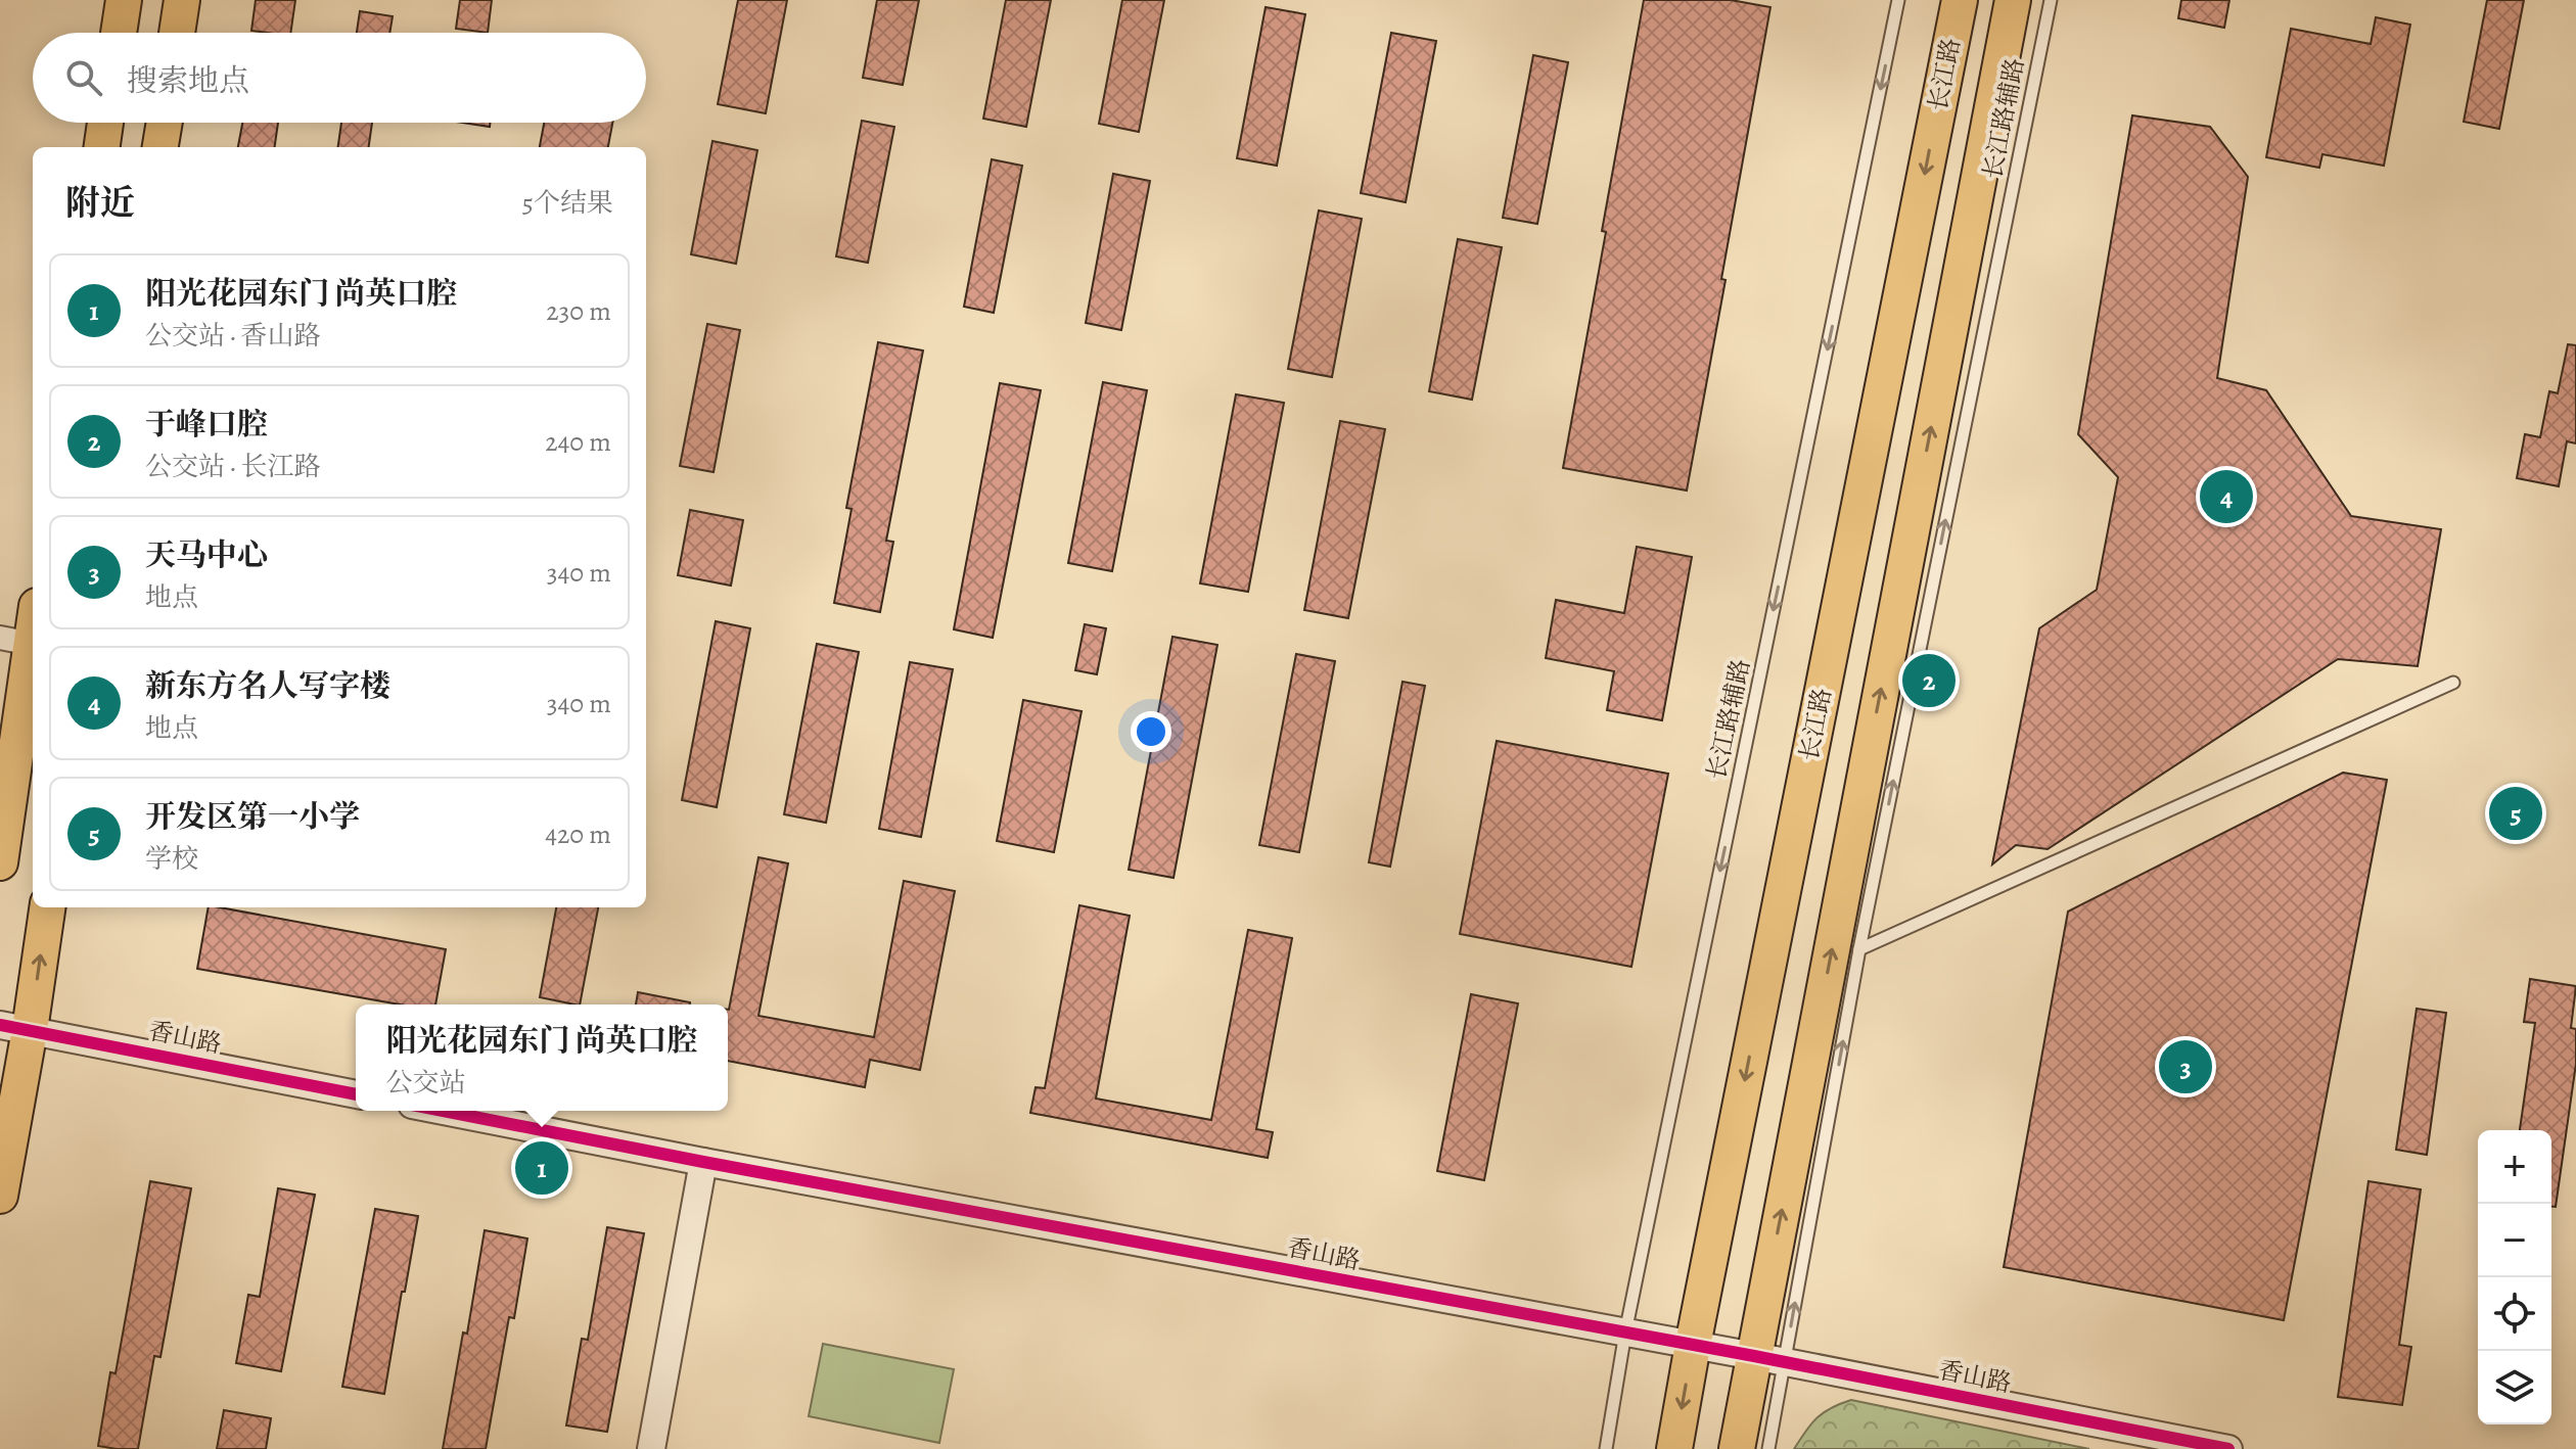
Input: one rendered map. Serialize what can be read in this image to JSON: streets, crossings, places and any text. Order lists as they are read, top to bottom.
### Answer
{
  "streets": {
    "main road": ["长江路"],
    "street": ["香山路"],
    "lane": ["长江路辅路"]
  },
  "crossings": [
    ["长江路", "香山路"],
    ["长江路辅路", "香山路"]
  ],
  "page": {
    "search": "搜索地点",
    "heading": ["附近", "5个结果"],
    "list": [
      {
        "mark": "1",
        "name": "阳光花园东门 尚英口腔",
        "note": "公交站 · 香山路",
        "value": "230 m"
      },
      {
        "mark": "2",
        "name": "于峰口腔",
        "note": "公交站 · 长江路",
        "value": "240 m"
      },
      {
        "mark": "3",
        "name": "天马中心",
        "note": "地点",
        "value": "340 m"
      },
      {
        "mark": "4",
        "name": "新东方名人写字楼",
        "note": "地点",
        "value": "340 m"
      },
      {
        "mark": "5",
        "name": "开发区第一小学",
        "note": "学校",
        "value": "420 m"
      }
    ],
    "pins": [
      "4",
      "2",
      "5",
      "3",
      "1"
    ],
    "popup": ["阳光花园东门 尚英口腔", "公交站"],
    "map_buttons": ["+", "−"]
  }
}
